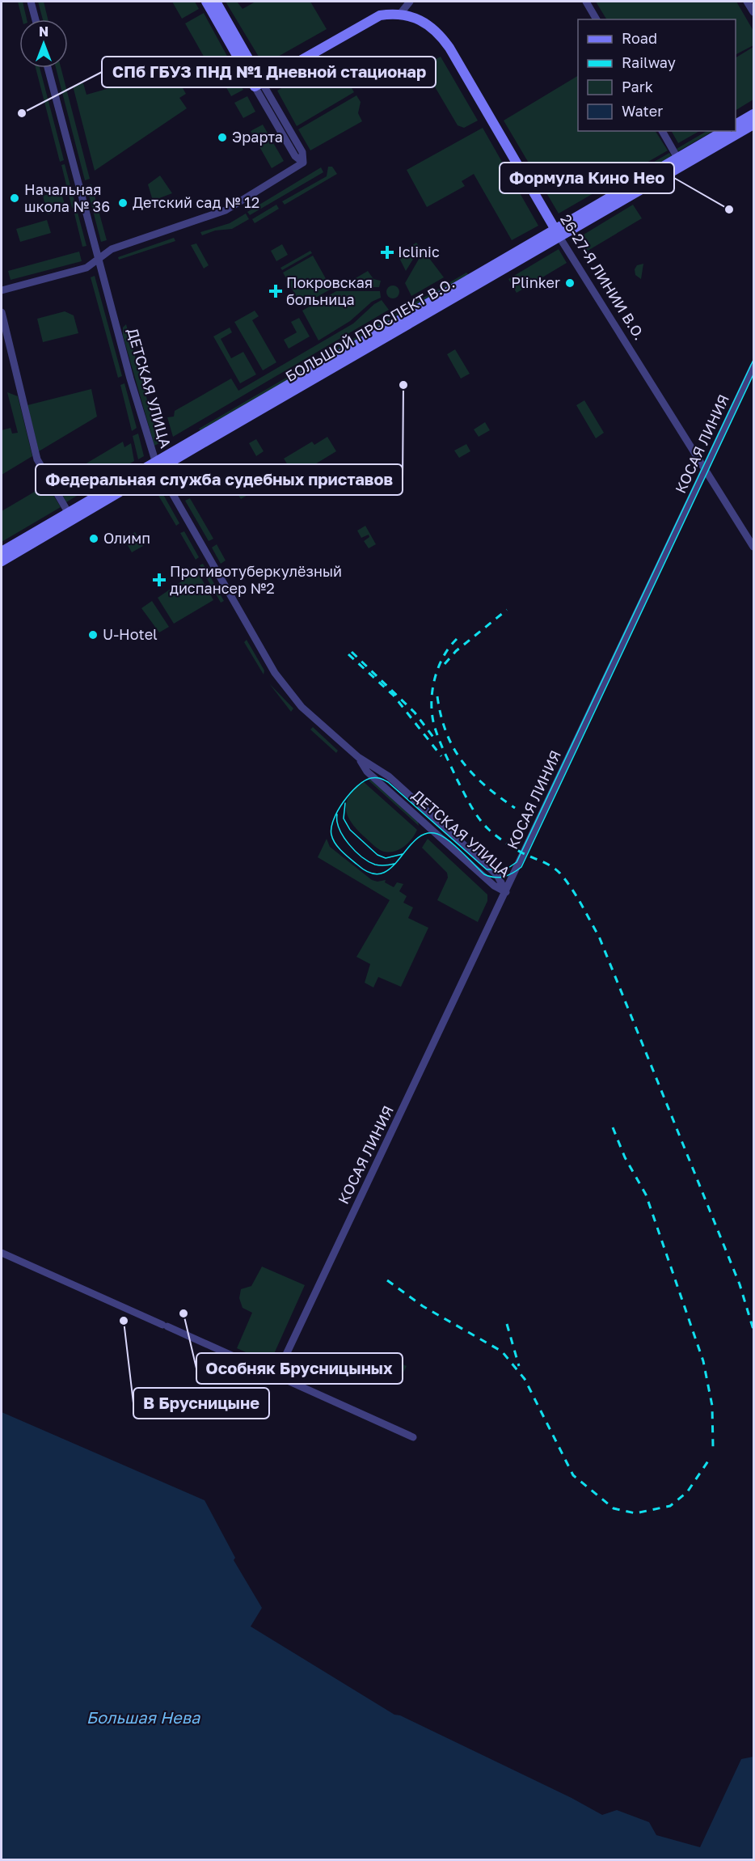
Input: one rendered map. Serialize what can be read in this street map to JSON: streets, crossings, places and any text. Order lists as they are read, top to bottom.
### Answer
{
  "streets": {
    "main road": ["26-27-Я ЛИНИИ В.О.", "БОЛЬШОЙ ПРОСПЕКТ В.О."],
    "street": ["ДЕТСКАЯ УЛИЦА", "КОСАЯ ЛИНИЯ"]
  },
  "crossings": [
    ["26-27-Я ЛИНИИ В.О.", "БОЛЬШОЙ ПРОСПЕКТ В.О."],
    ["26-27-Я ЛИНИИ В.О.", "КОСАЯ ЛИНИЯ"],
    ["БОЛЬШОЙ ПРОСПЕКТ В.О.", "ДЕТСКАЯ УЛИЦА"],
    ["ДЕТСКАЯ УЛИЦА", "КОСАЯ ЛИНИЯ"]
  ],
  "water": ["Большая Нева"],
  "places": {
    "other": [
      "СПб ГБУЗ ПНД №1 Дневной стационар",
      "Эрарта",
      "Начальная школа № 36",
      "Детский сад № 12",
      "Формула Кино Нео",
      "Plinker",
      "Федеральная служба судебных приставов",
      "Олимп",
      "U-Hotel",
      "Особняк Брусницыных",
      "В Брусницыне"
    ],
    "health": ["Iclinic", "Покровская больница", "Противотуберкулёзный диспансер №2"]
  },
  "legend": [
    "Road",
    "Railway",
    "Park",
    "Water"
  ],
  "north": "top"
}
